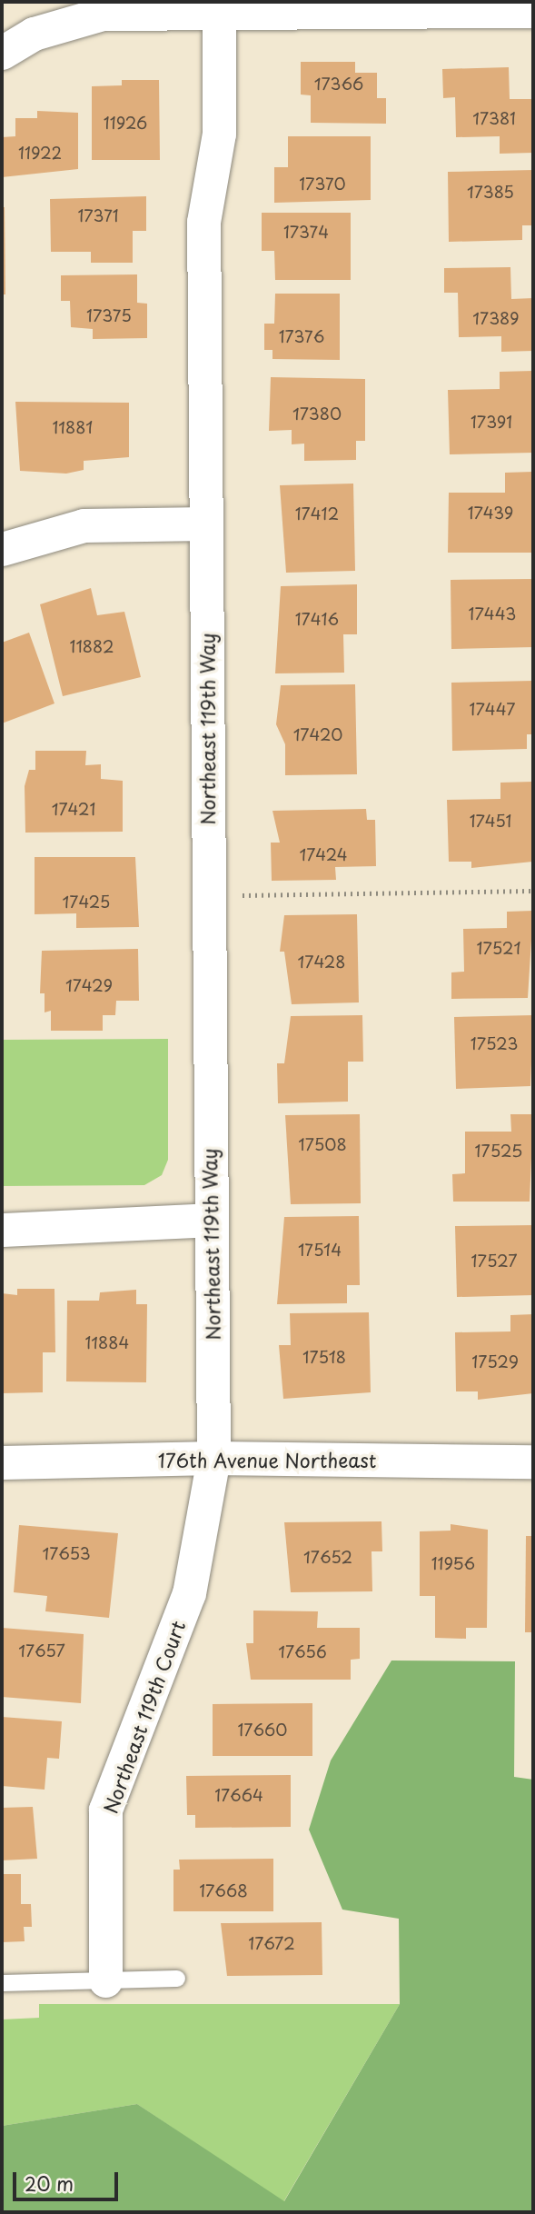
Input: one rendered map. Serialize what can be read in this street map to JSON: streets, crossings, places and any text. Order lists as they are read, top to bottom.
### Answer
{
  "streets": {
    "street": ["Northeast 119th Way", "176th Avenue Northeast", "Northeast 119th Court"]
  },
  "crossings": [
    ["Northeast 119th Way", "176th Avenue Northeast"],
    ["Northeast 119th Way", "Northeast 119th Court"],
    ["176th Avenue Northeast", "Northeast 119th Court"]
  ],
  "house_numbers": [
    "17366",
    "17381",
    "11926",
    "11922",
    "17370",
    "17385",
    "17371",
    "17374",
    "17375",
    "17389",
    "17376",
    "17380",
    "17391",
    "11881",
    "17439",
    "17412",
    "17443",
    "17416",
    "11882",
    "17447",
    "17420",
    "17421",
    "17451",
    "17424",
    "17425",
    "17521",
    "17428",
    "17429",
    "17523",
    "17508",
    "17525",
    "17514",
    "17527",
    "11884",
    "17518",
    "17529",
    "17653",
    "17652",
    "11956",
    "17657",
    "17656",
    "17660",
    "17664",
    "17668",
    "17672"
  ],
  "scale_bar": "20 m"
}
